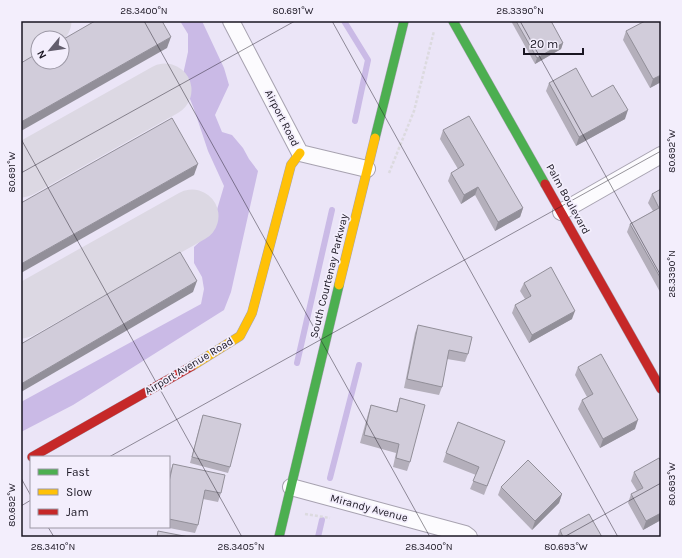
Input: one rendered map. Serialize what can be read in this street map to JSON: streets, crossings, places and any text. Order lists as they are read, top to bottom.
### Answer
{
  "streets": {
    "street": [
      "Airport Road",
      "Palm Boulevard",
      "South Courtenay Parkway",
      "Airport Avenue Road",
      "Mirandy Avenue"
    ]
  },
  "crossings": [
    ["Airport Road", "South Courtenay Parkway"],
    ["Airport Road", "Airport Avenue Road"],
    ["South Courtenay Parkway", "Mirandy Avenue"]
  ],
  "legend": ["Fast", "Slow", "Jam"],
  "scale_bar": "20 m",
  "north": "bottom left",
  "coordinates": [
    "28.3400°N",
    "80.691°W",
    "28.3390°N",
    "80.692°W",
    "80.693°W",
    "28.3410°N",
    "28.3405°N"
  ]
}
